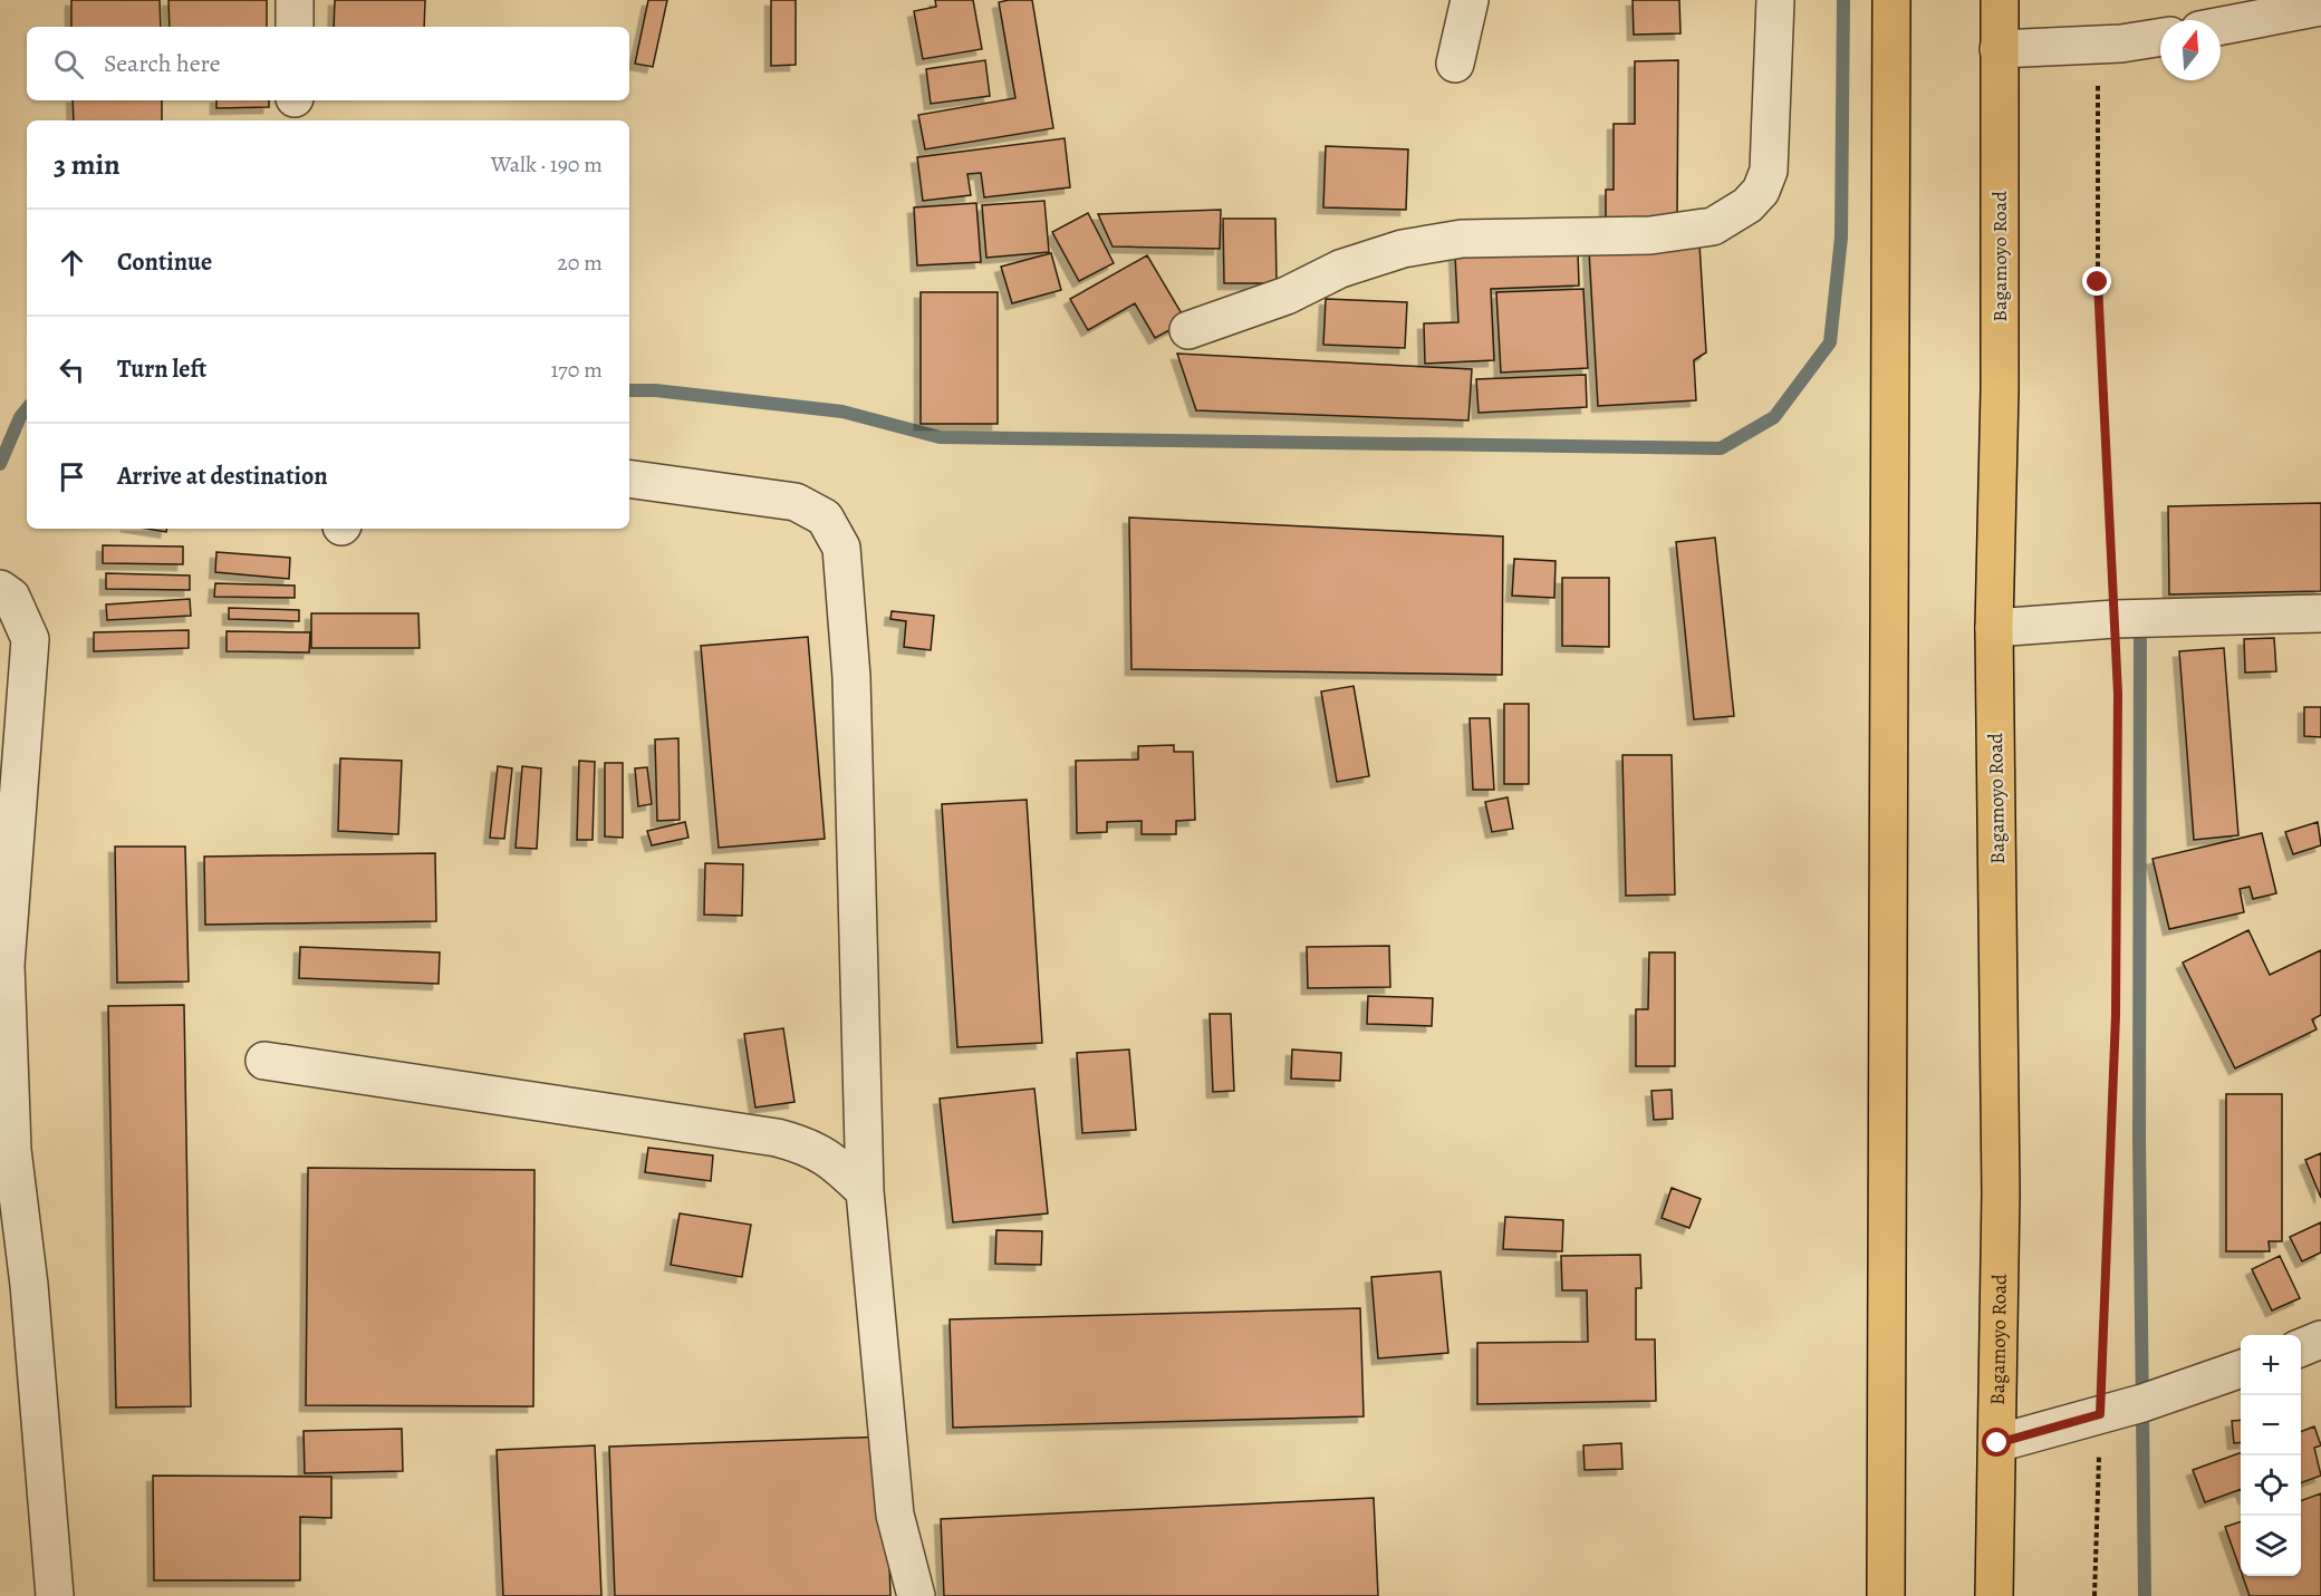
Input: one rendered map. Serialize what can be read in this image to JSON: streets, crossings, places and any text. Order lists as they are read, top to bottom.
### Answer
{
  "streets": {
    "highway": ["Bagamoyo Road"]
  },
  "north": "top",
  "page": {
    "search": "Search here",
    "heading": ["3 min", "Walk · 190 m"],
    "list": [
      ["Continue", "20 m"],
      ["Turn left", "170 m"],
      "Arrive at destination"
    ],
    "map_buttons": ["+", "−"]
  }
}
